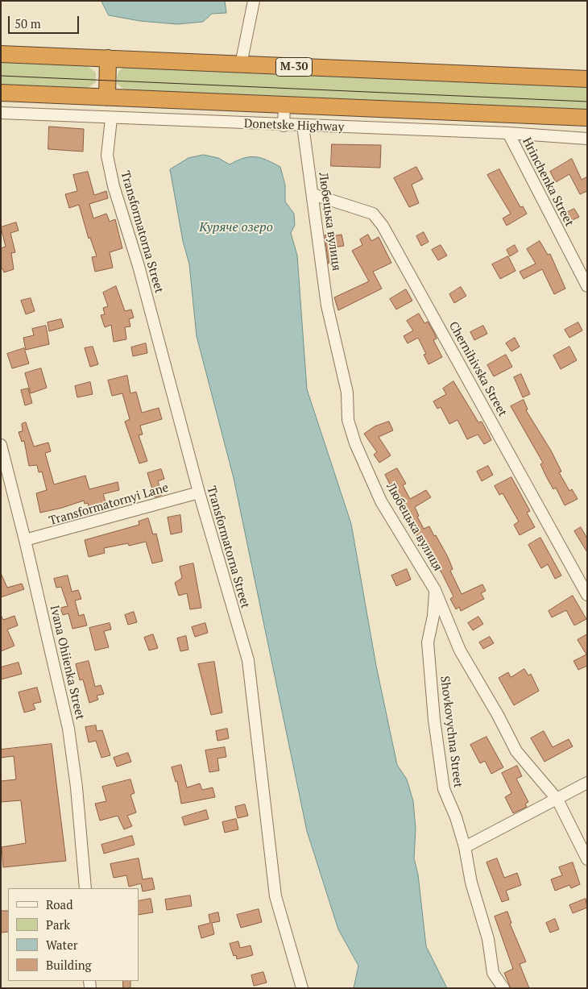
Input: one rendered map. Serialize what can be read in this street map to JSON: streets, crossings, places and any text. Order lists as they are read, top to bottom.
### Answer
{
  "streets": {
    "highway": ["М-30", "Donetske Highway"],
    "street": [
      "Hrinchenka Street",
      "Любецька вулиця",
      "Transformatorna Street",
      "Chernihivska Street",
      "Transformatornyi Lane",
      "Ivana Ohiienka Street",
      "Shovkovychna Street"
    ]
  },
  "crossings": [
    ["Donetske Highway", "Hrinchenka Street"],
    ["Donetske Highway", "Любецька вулиця"],
    ["Donetske Highway", "Transformatorna Street"],
    ["Любецька вулиця", "Chernihivska Street"],
    ["Любецька вулиця", "Shovkovychna Street"],
    ["Transformatorna Street", "Transformatornyi Lane"],
    ["Transformatornyi Lane", "Ivana Ohiienka Street"]
  ],
  "water": ["Куряче озеро"],
  "legend": [
    "Road",
    "Park",
    "Water",
    "Building"
  ],
  "scale_bar": "50 m"
}
